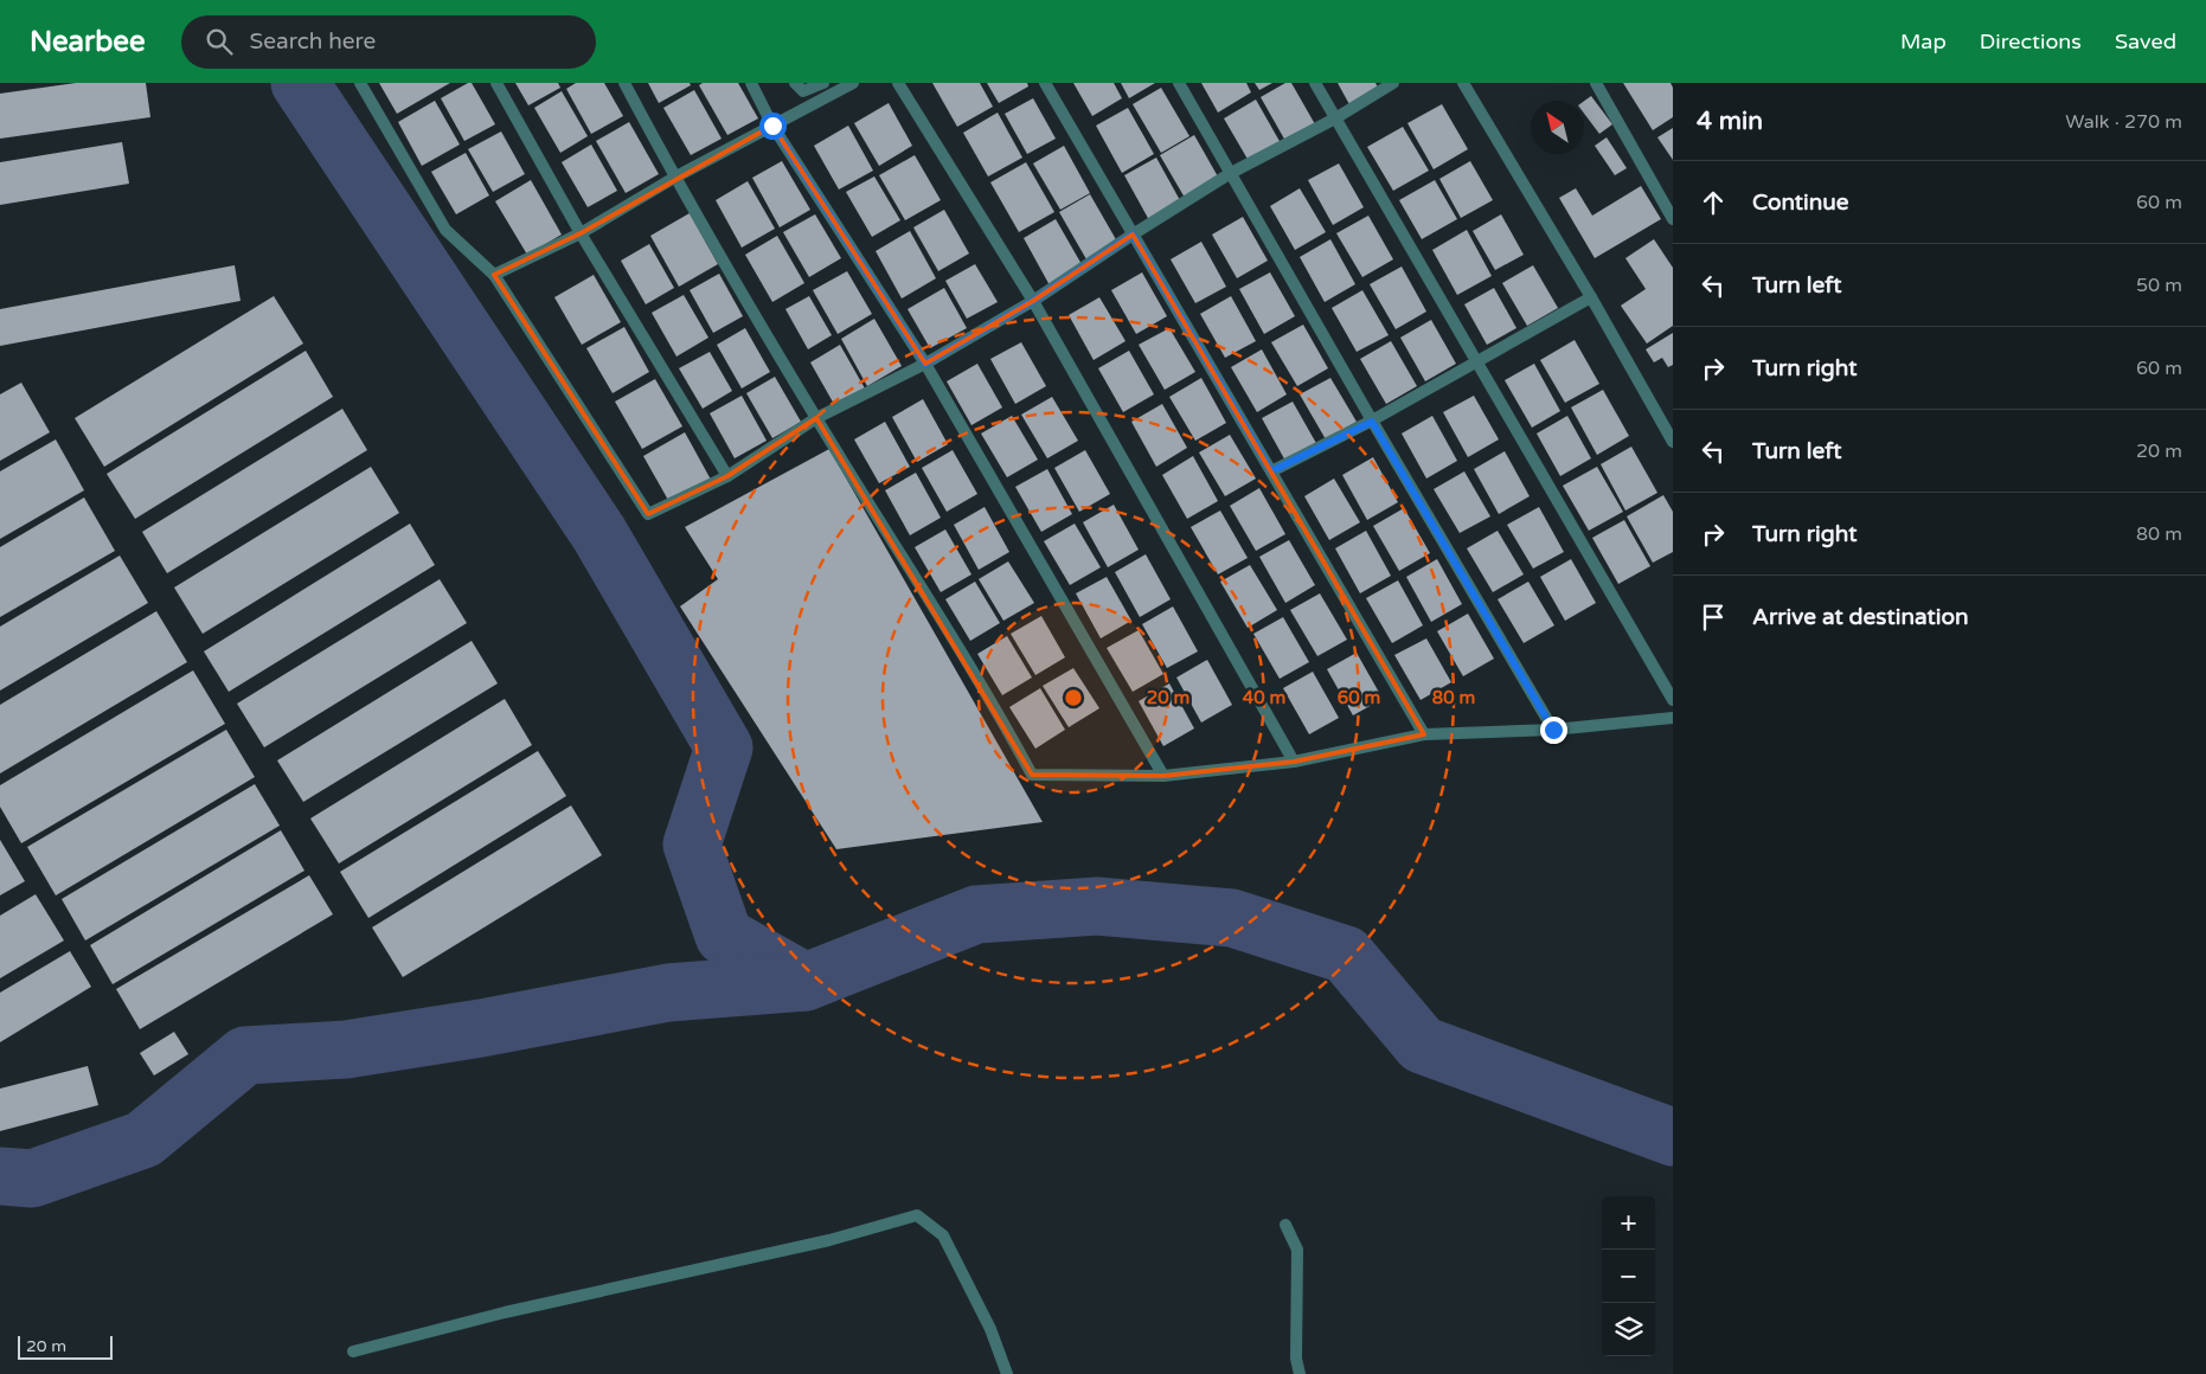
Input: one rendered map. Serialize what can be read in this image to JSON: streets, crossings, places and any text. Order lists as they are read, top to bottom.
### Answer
{
  "scale_bar": "20 m",
  "north": "top left",
  "page": {
    "header": "Nearbee",
    "search": "Search here",
    "nav": ["Map", "Directions", "Saved"],
    "heading": ["4 min", "Walk · 270 m"],
    "list": [
      ["Continue", "60 m"],
      ["Turn left", "50 m"],
      ["Turn right", "60 m"],
      ["Turn left", "20 m"],
      ["Turn right", "80 m"],
      "Arrive at destination"
    ],
    "map_buttons": ["+", "−"],
    "scale": "20 m"
  },
  "rings": [
    "20 m",
    "40 m",
    "60 m",
    "80 m"
  ]
}
